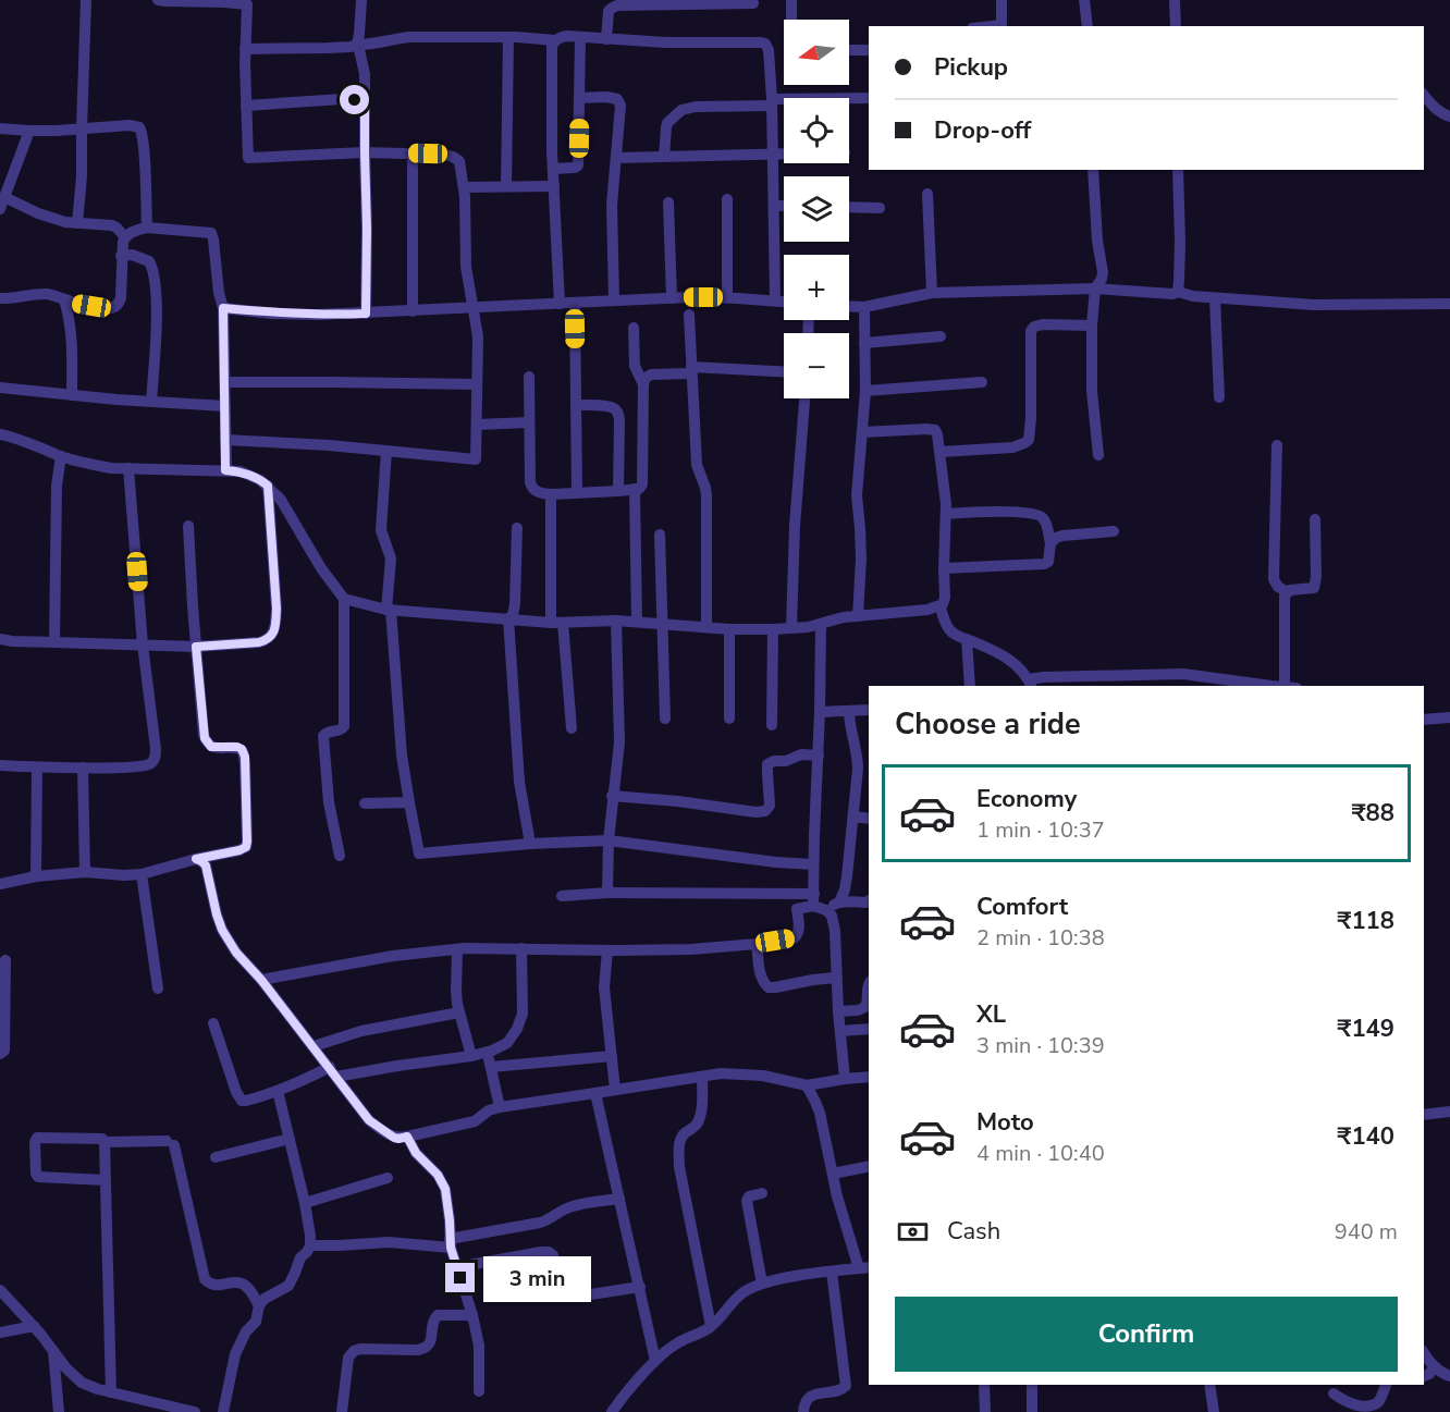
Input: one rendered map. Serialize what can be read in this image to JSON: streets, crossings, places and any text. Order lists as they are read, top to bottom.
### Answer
{
  "north": "left",
  "page": {
    "map_buttons": ["+", "−"],
    "banner": ["Pickup", "Drop-off"],
    "heading": "Choose a ride",
    "list": [
      {
        "name": "Economy",
        "note": "1 min · 10:37",
        "value": "₹88"
      },
      {
        "name": "Comfort",
        "note": "2 min · 10:38",
        "value": "₹118"
      },
      {
        "name": "XL",
        "note": "3 min · 10:39",
        "value": "₹149"
      },
      {
        "name": "Moto",
        "note": "4 min · 10:40",
        "value": "₹140"
      }
    ],
    "pay": ["Cash", "940 m"],
    "bubble": "3 min",
    "buttons": "Confirm"
  }
}
